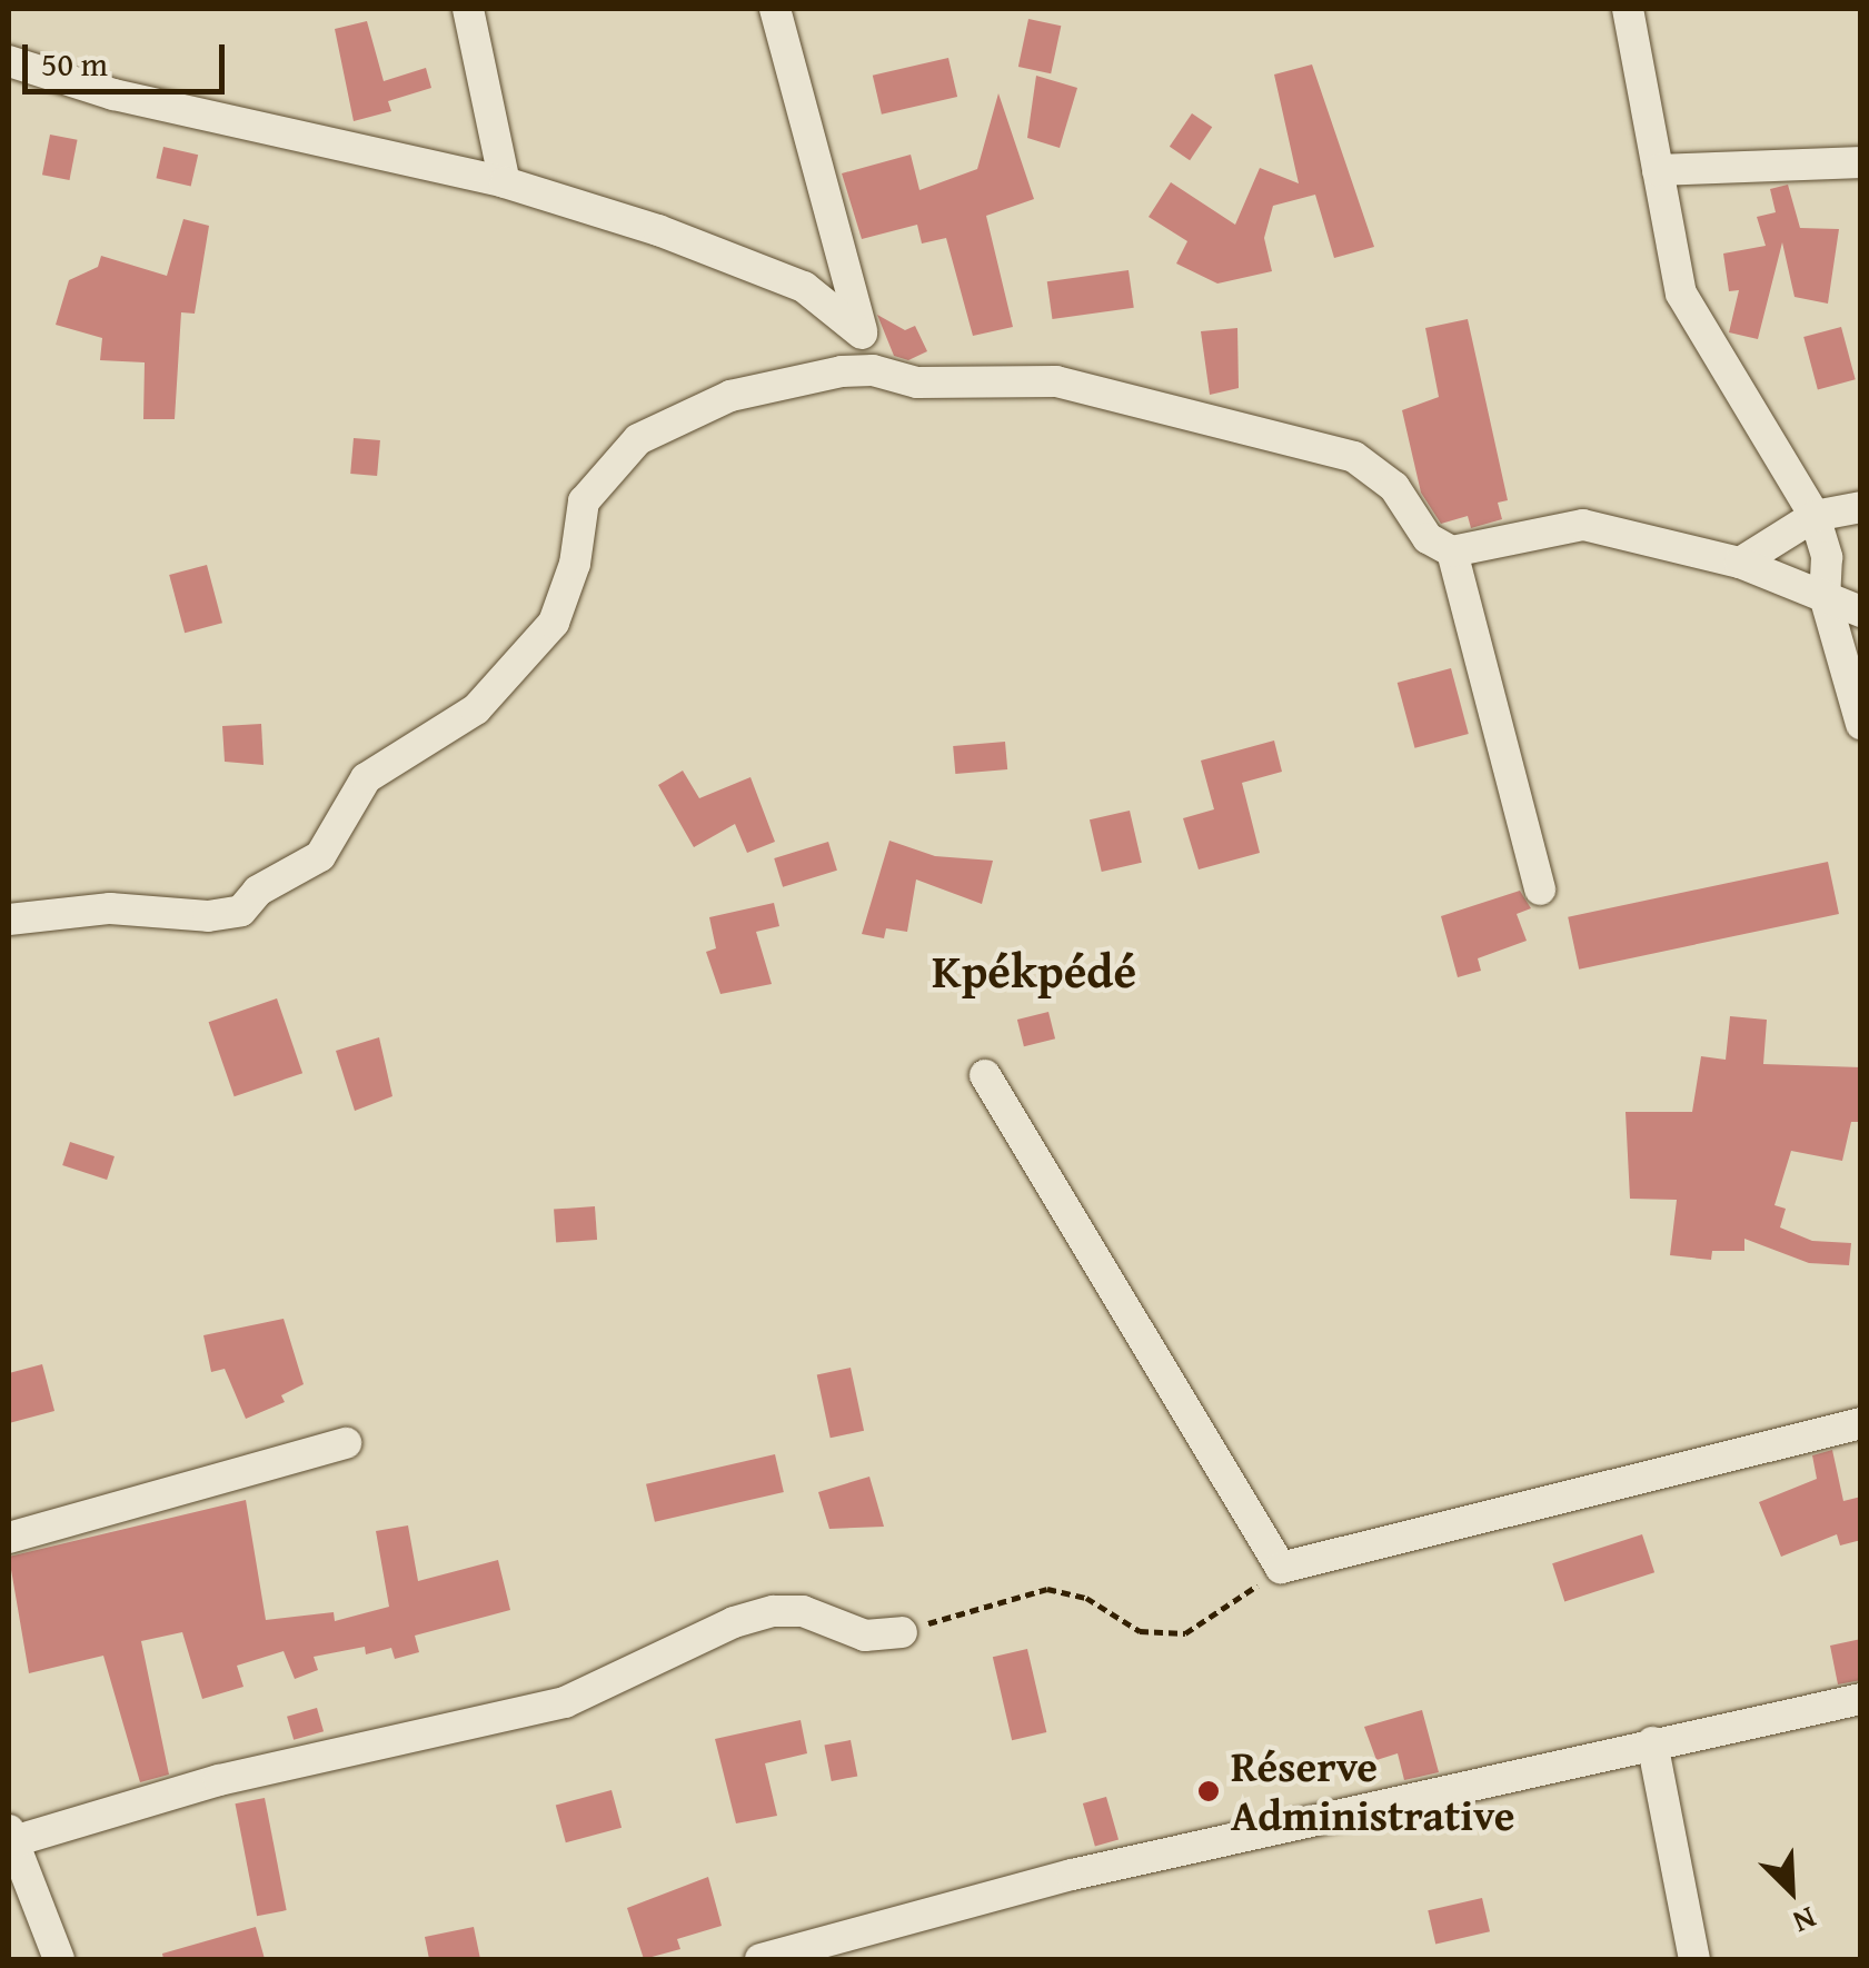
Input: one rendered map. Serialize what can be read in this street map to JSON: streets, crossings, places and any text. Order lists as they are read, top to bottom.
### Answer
{
  "districts": ["Kpékpédé"],
  "places": ["Réserve Administrative"],
  "scale_bar": "50 m",
  "north": "bottom right"
}
